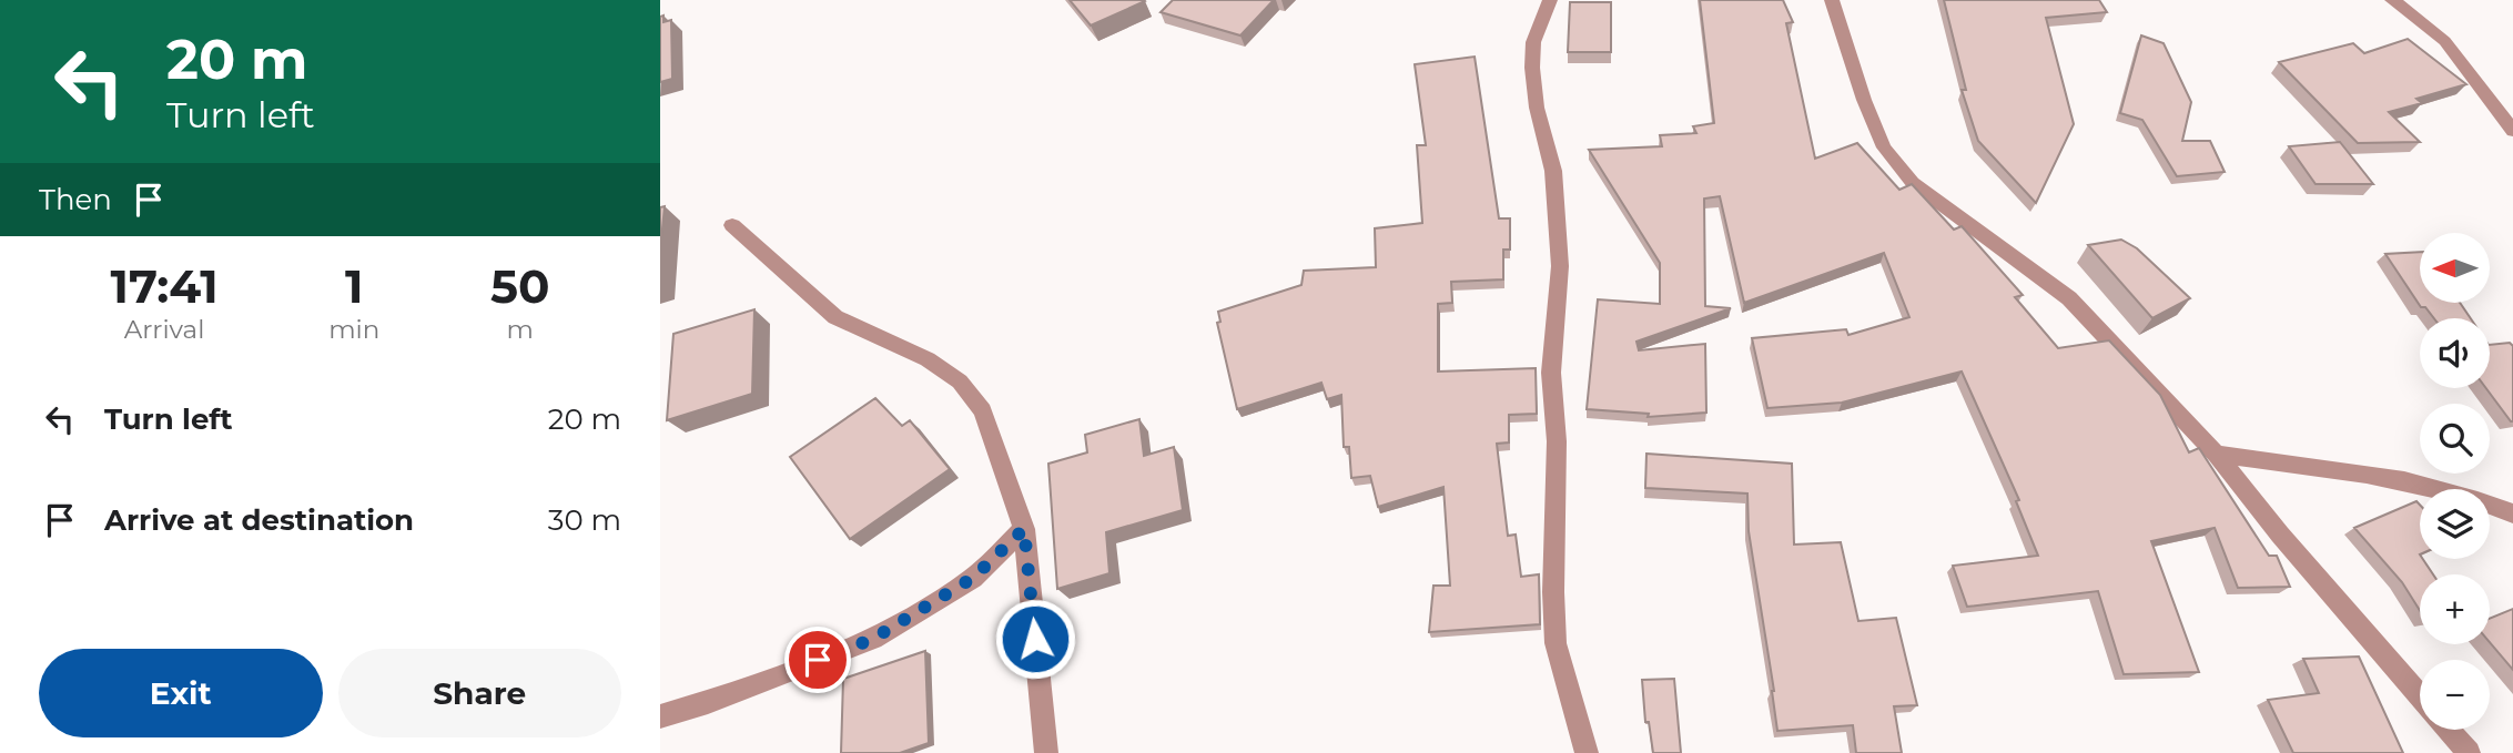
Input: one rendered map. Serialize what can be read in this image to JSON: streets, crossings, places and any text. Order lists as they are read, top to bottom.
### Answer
{
  "north": "left",
  "page": {
    "turn": ["20 m", "Turn left"],
    "then": "Then",
    "map_buttons": ["+", "−"],
    "eta": [
      "17:41",
      "Arrival",
      "1",
      "min",
      "50",
      "m"
    ],
    "list": [
      {
        "name": "Turn left",
        "value": "20 m"
      },
      {
        "name": "Arrive at destination",
        "value": "30 m"
      }
    ],
    "buttons": ["Exit", "Share"]
  }
}
